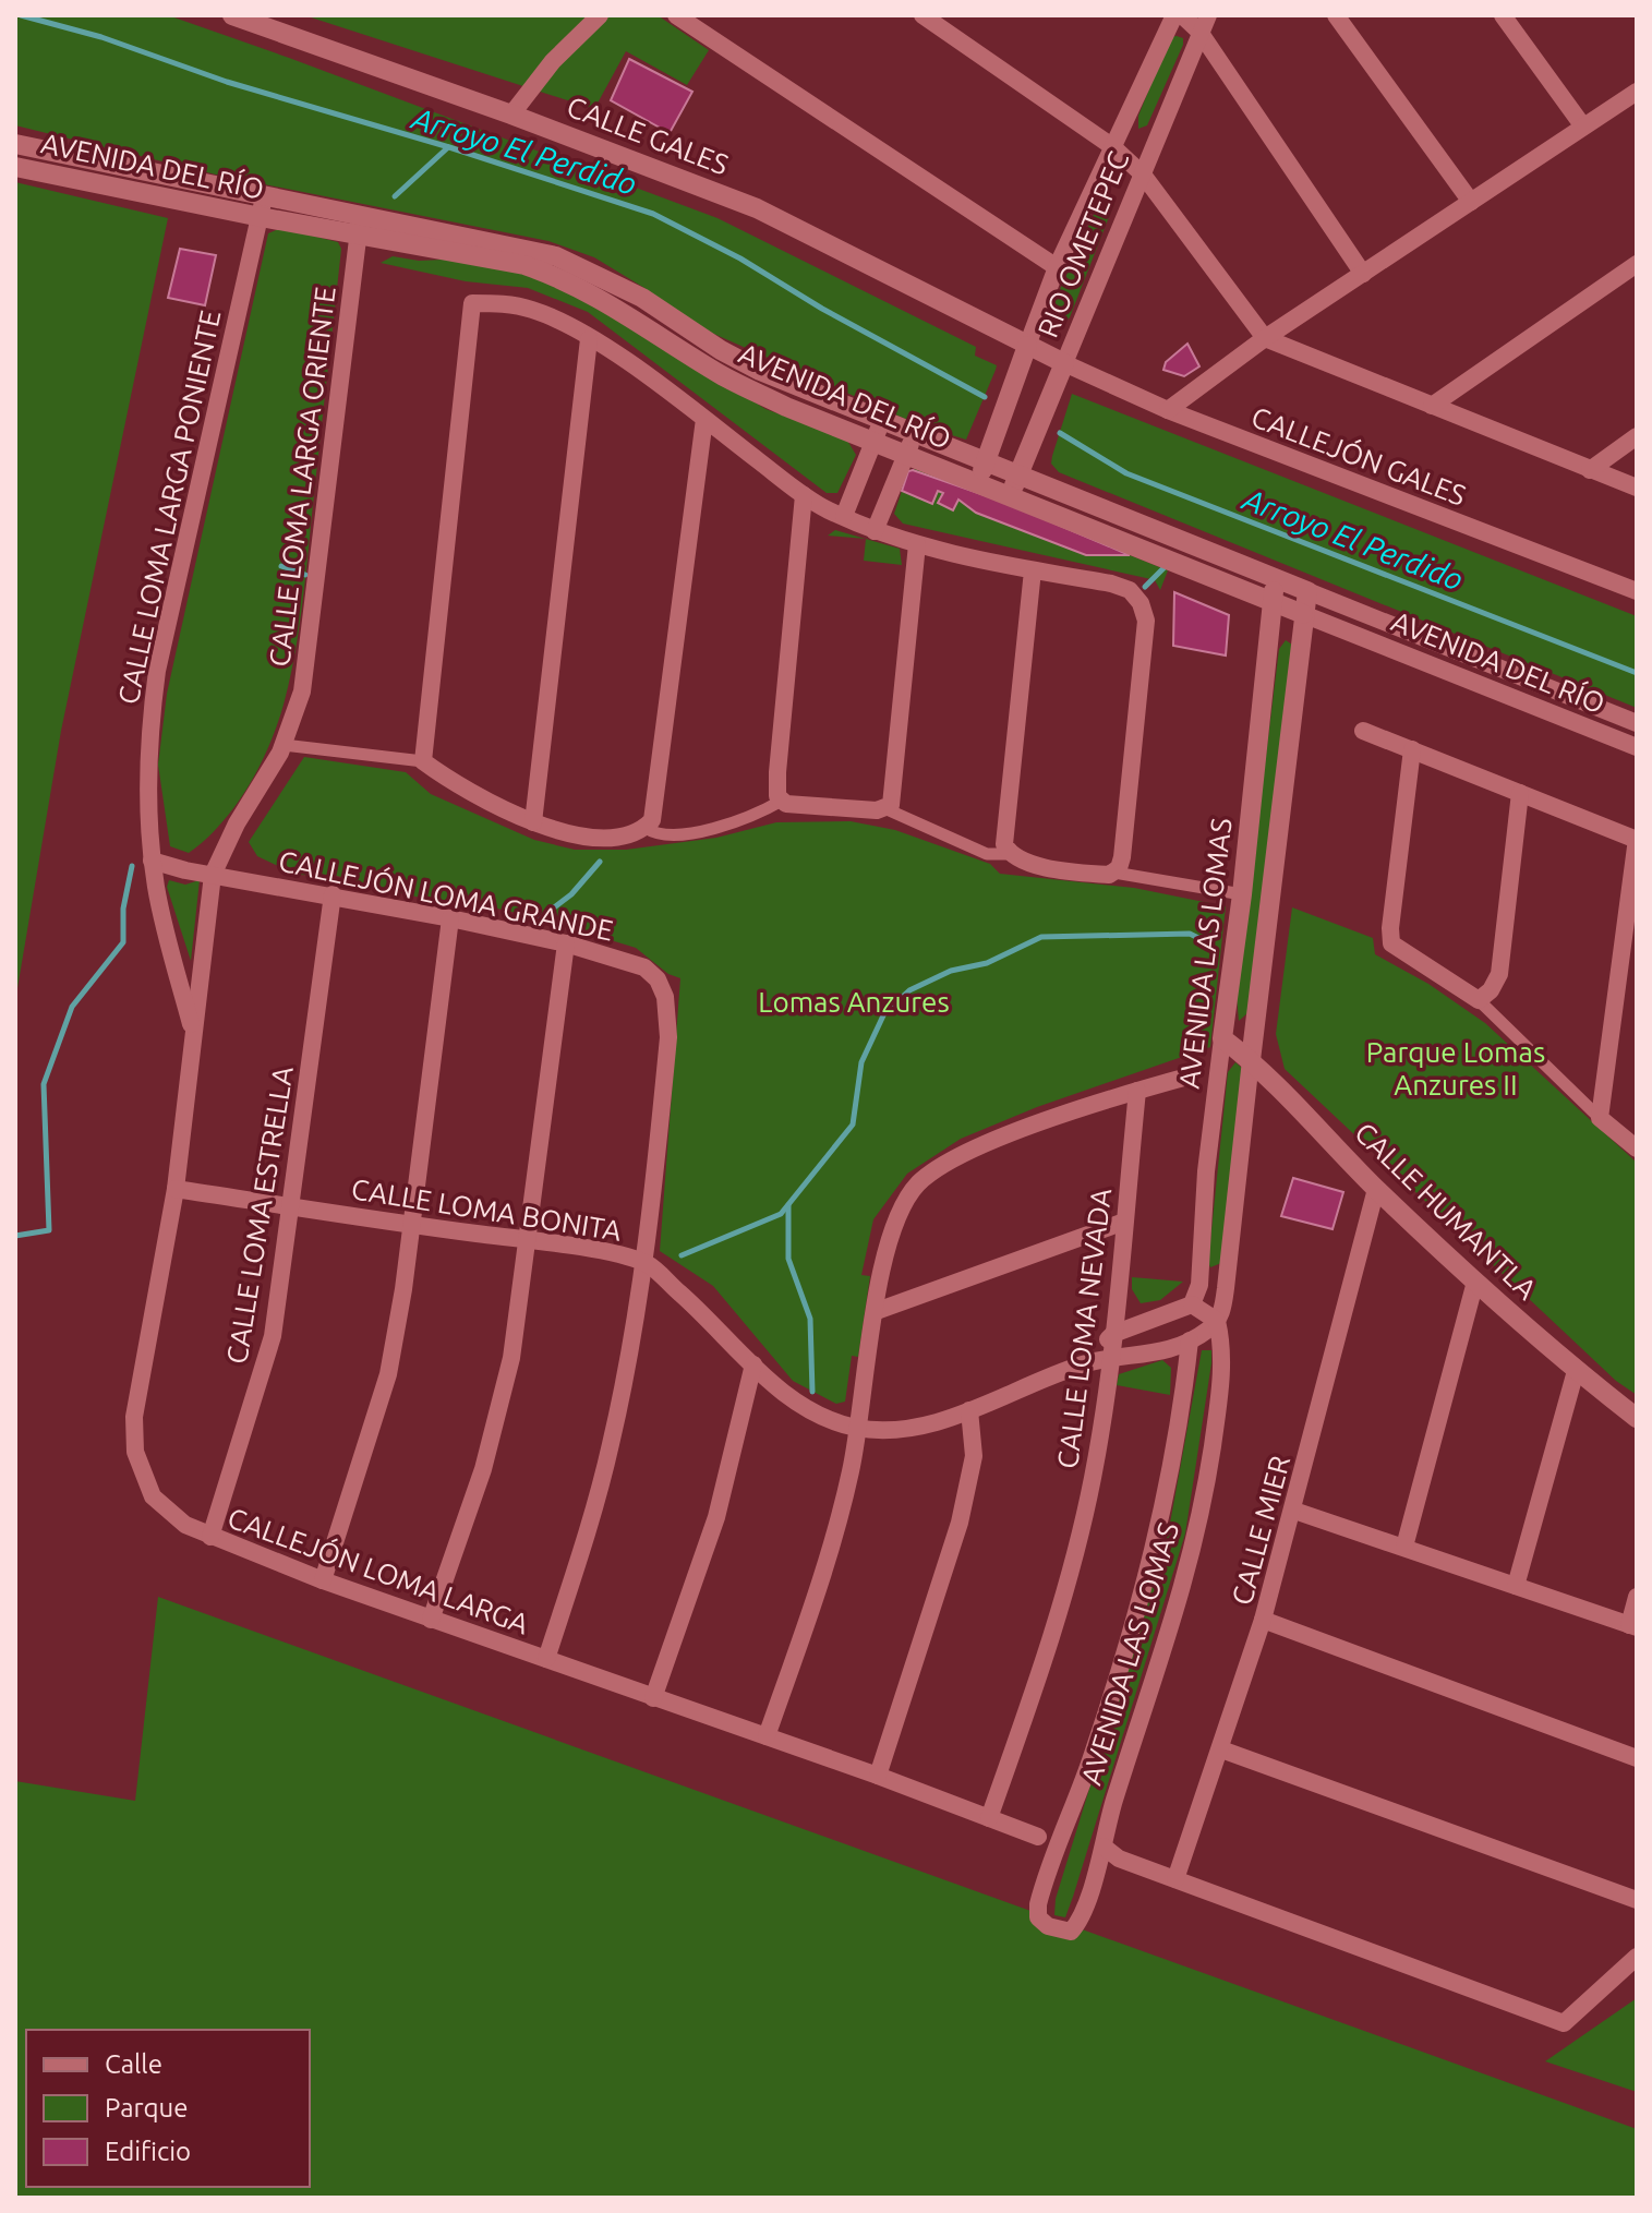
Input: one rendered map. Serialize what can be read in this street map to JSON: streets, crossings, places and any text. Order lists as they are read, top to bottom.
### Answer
{
  "streets": {
    "street": [
      "CALLE GALES",
      "AVENIDA DEL RÍO",
      "RIO OMETEPEC",
      "CALLEJÓN GALES",
      "CALLE LOMA LARGA ORIENTE",
      "CALLE LOMA LARGA PONIENTE",
      "CALLEJÓN LOMA GRANDE",
      "AVENIDA LAS LOMAS",
      "CALLE LOMA BONITA",
      "CALLE HUMANTLA",
      "CALLE LOMA ESTRELLA",
      "CALLE LOMA NEVADA",
      "CALLE MIER",
      "CALLEJÓN LOMA LARGA"
    ]
  },
  "crossings": [
    ["CALLE GALES", "RIO OMETEPEC"],
    ["CALLE GALES", "CALLEJÓN GALES"],
    ["AVENIDA DEL RÍO", "RIO OMETEPEC"],
    ["AVENIDA DEL RÍO", "CALLE LOMA LARGA ORIENTE"],
    ["AVENIDA DEL RÍO", "CALLE LOMA LARGA PONIENTE"],
    ["AVENIDA DEL RÍO", "AVENIDA LAS LOMAS"],
    ["RIO OMETEPEC", "CALLEJÓN GALES"],
    ["CALLE LOMA LARGA ORIENTE", "CALLE LOMA LARGA PONIENTE"],
    ["CALLE LOMA LARGA ORIENTE", "CALLEJÓN LOMA GRANDE"],
    ["CALLE LOMA LARGA ORIENTE", "CALLEJÓN LOMA LARGA"],
    ["CALLE LOMA LARGA PONIENTE", "CALLEJÓN LOMA GRANDE"],
    ["CALLE LOMA LARGA PONIENTE", "CALLEJÓN LOMA LARGA"],
    ["CALLEJÓN LOMA GRANDE", "CALLE LOMA BONITA"],
    ["CALLEJÓN LOMA GRANDE", "CALLE LOMA ESTRELLA"],
    ["CALLEJÓN LOMA GRANDE", "CALLEJÓN LOMA LARGA"],
    ["AVENIDA LAS LOMAS", "CALLE LOMA BONITA"],
    ["AVENIDA LAS LOMAS", "CALLE HUMANTLA"],
    ["CALLE LOMA BONITA", "CALLE LOMA ESTRELLA"],
    ["CALLE LOMA BONITA", "CALLE LOMA NEVADA"],
    ["CALLE LOMA BONITA", "CALLEJÓN LOMA LARGA"],
    ["CALLE HUMANTLA", "CALLE MIER"],
    ["CALLE LOMA ESTRELLA", "CALLEJÓN LOMA LARGA"],
    ["CALLE LOMA NEVADA", "CALLEJÓN LOMA LARGA"]
  ],
  "water": ["Arroyo El Perdido"],
  "parks": ["Lomas Anzures", "Parque Lomas Anzures II"],
  "legend": ["Calle", "Parque", "Edificio"]
}
